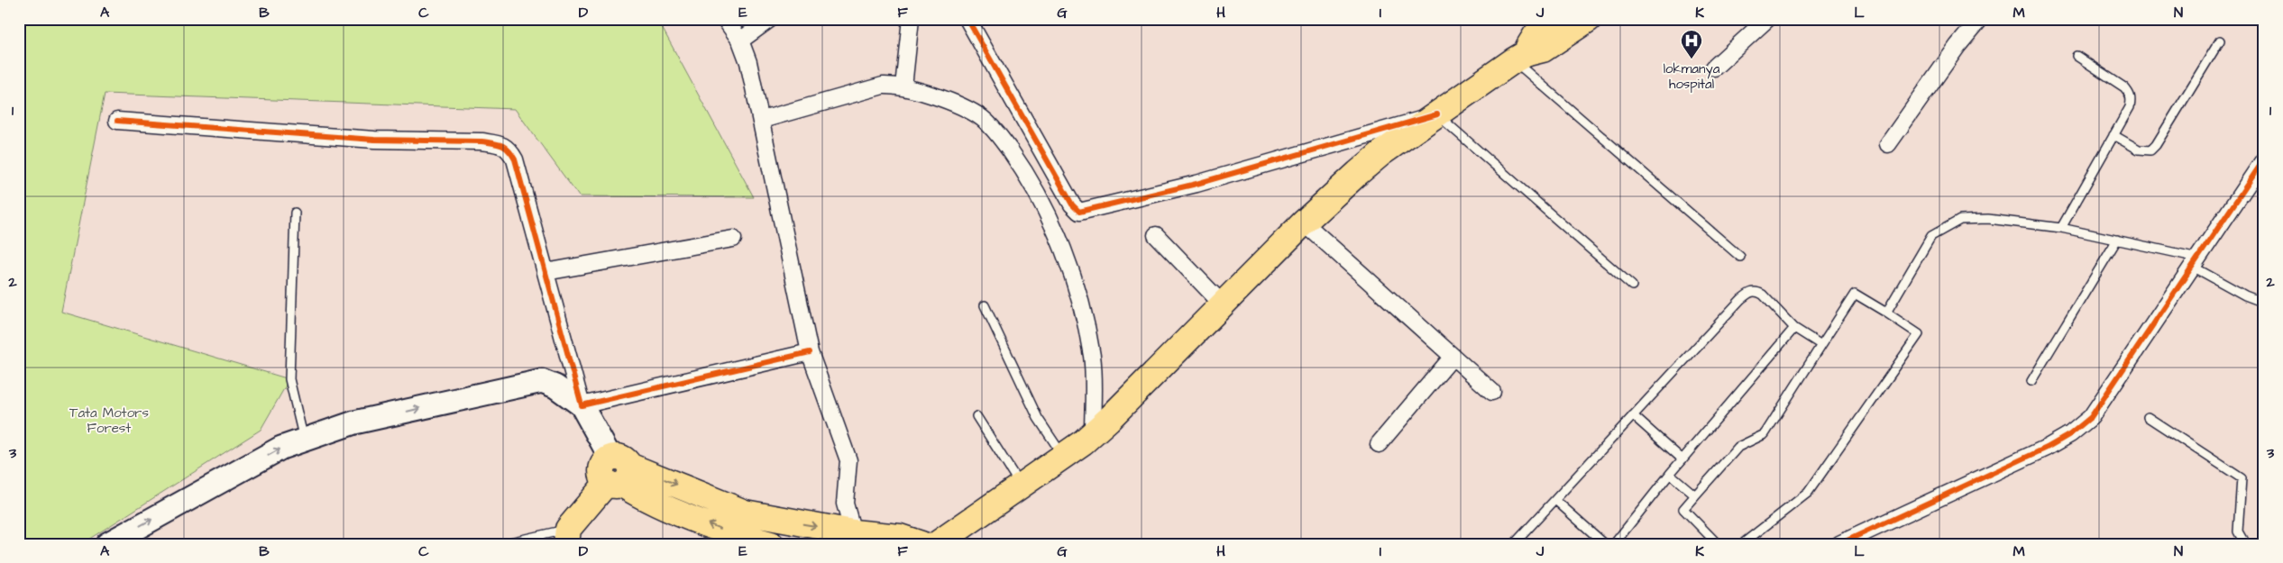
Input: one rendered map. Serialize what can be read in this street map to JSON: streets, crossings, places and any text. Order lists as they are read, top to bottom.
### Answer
{
  "parks": ["Tata Motors Forest"],
  "places": {
    "hospital": ["lokmanya hospital"]
  },
  "grid": {
    "columns": [
      "A",
      "B",
      "C",
      "D",
      "E",
      "F",
      "G",
      "H",
      "I",
      "J",
      "K",
      "L",
      "M",
      "N"
    ],
    "rows": ["1", "2", "3"]
  }
}
